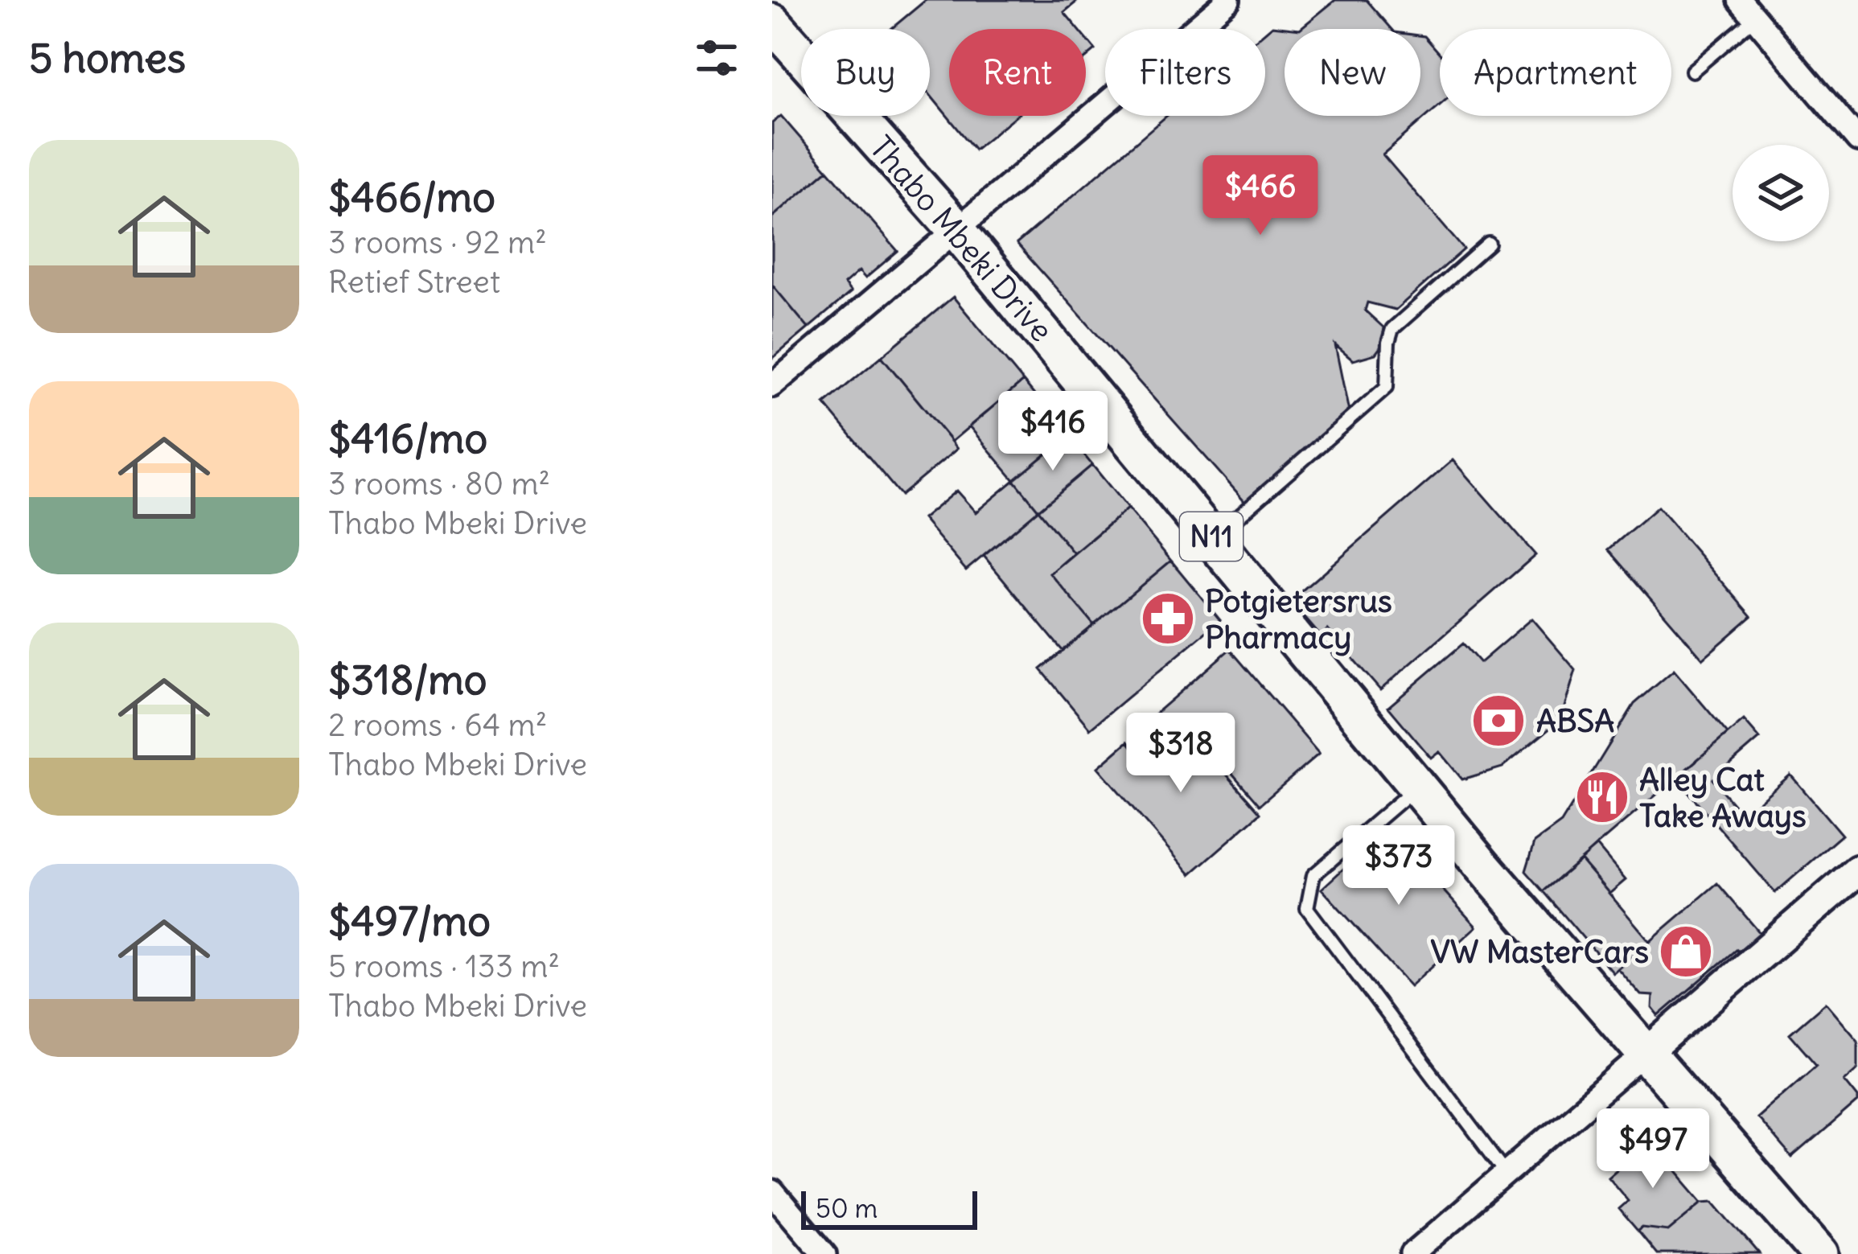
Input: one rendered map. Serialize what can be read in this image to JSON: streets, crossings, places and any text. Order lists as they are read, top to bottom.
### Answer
{
  "streets": {
    "highway": ["Thabo Mbeki Drive", "N11"]
  },
  "places": {
    "pharmacy": ["Potgietersrus Pharmacy"],
    "bank": ["ABSA"],
    "restaurant": ["Alley Cat Take Aways"],
    "shop": ["VW MasterCars"]
  },
  "scale_bar": "50 m",
  "page": {
    "heading": "5 homes",
    "chip": [
      "Buy",
      "Rent",
      "Filters",
      "New",
      "Apartment"
    ],
    "list": [
      {
        "name": "$466/mo",
        "note": "3 rooms · 92 m² · Retief Street"
      },
      {
        "name": "$416/mo",
        "note": "3 rooms · 80 m² · Thabo Mbeki Drive"
      },
      {
        "name": "$318/mo",
        "note": "2 rooms · 64 m² · Thabo Mbeki Drive"
      },
      {
        "name": "$497/mo",
        "note": "5 rooms · 133 m² · Thabo Mbeki Drive"
      }
    ],
    "price": [
      "$466",
      "$416",
      "$318",
      "$373",
      "$497"
    ],
    "scale": "50 m"
  }
}
